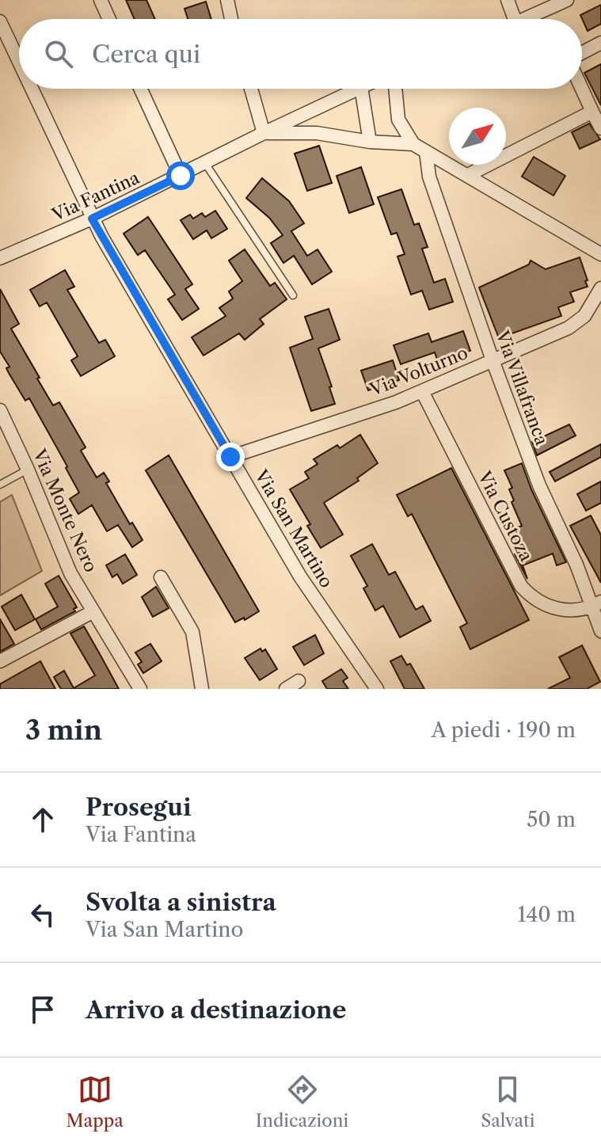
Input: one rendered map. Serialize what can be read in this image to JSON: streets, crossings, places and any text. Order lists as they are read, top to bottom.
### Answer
{
  "streets": {
    "street": [
      "Via Fantina",
      "Via Volturno",
      "Via Villafranca",
      "Via Monte Nero",
      "Via Custoza",
      "Via San Martino"
    ]
  },
  "crossings": [
    ["Via Fantina", "Via San Martino"],
    ["Via Volturno", "Via Villafranca"],
    ["Via Volturno", "Via Custoza"],
    ["Via Volturno", "Via San Martino"],
    ["Via Villafranca", "Via Custoza"]
  ],
  "north": "top right",
  "page": {
    "search": "Cerca qui",
    "heading": ["3 min", "A piedi · 190 m"],
    "list": [
      ["Prosegui", "Via Fantina", "50 m"],
      ["Svolta a sinistra", "Via San Martino", "140 m"],
      "Arrivo a destinazione"
    ],
    "nav": ["Mappa", "Indicazioni", "Salvati"]
  }
}
